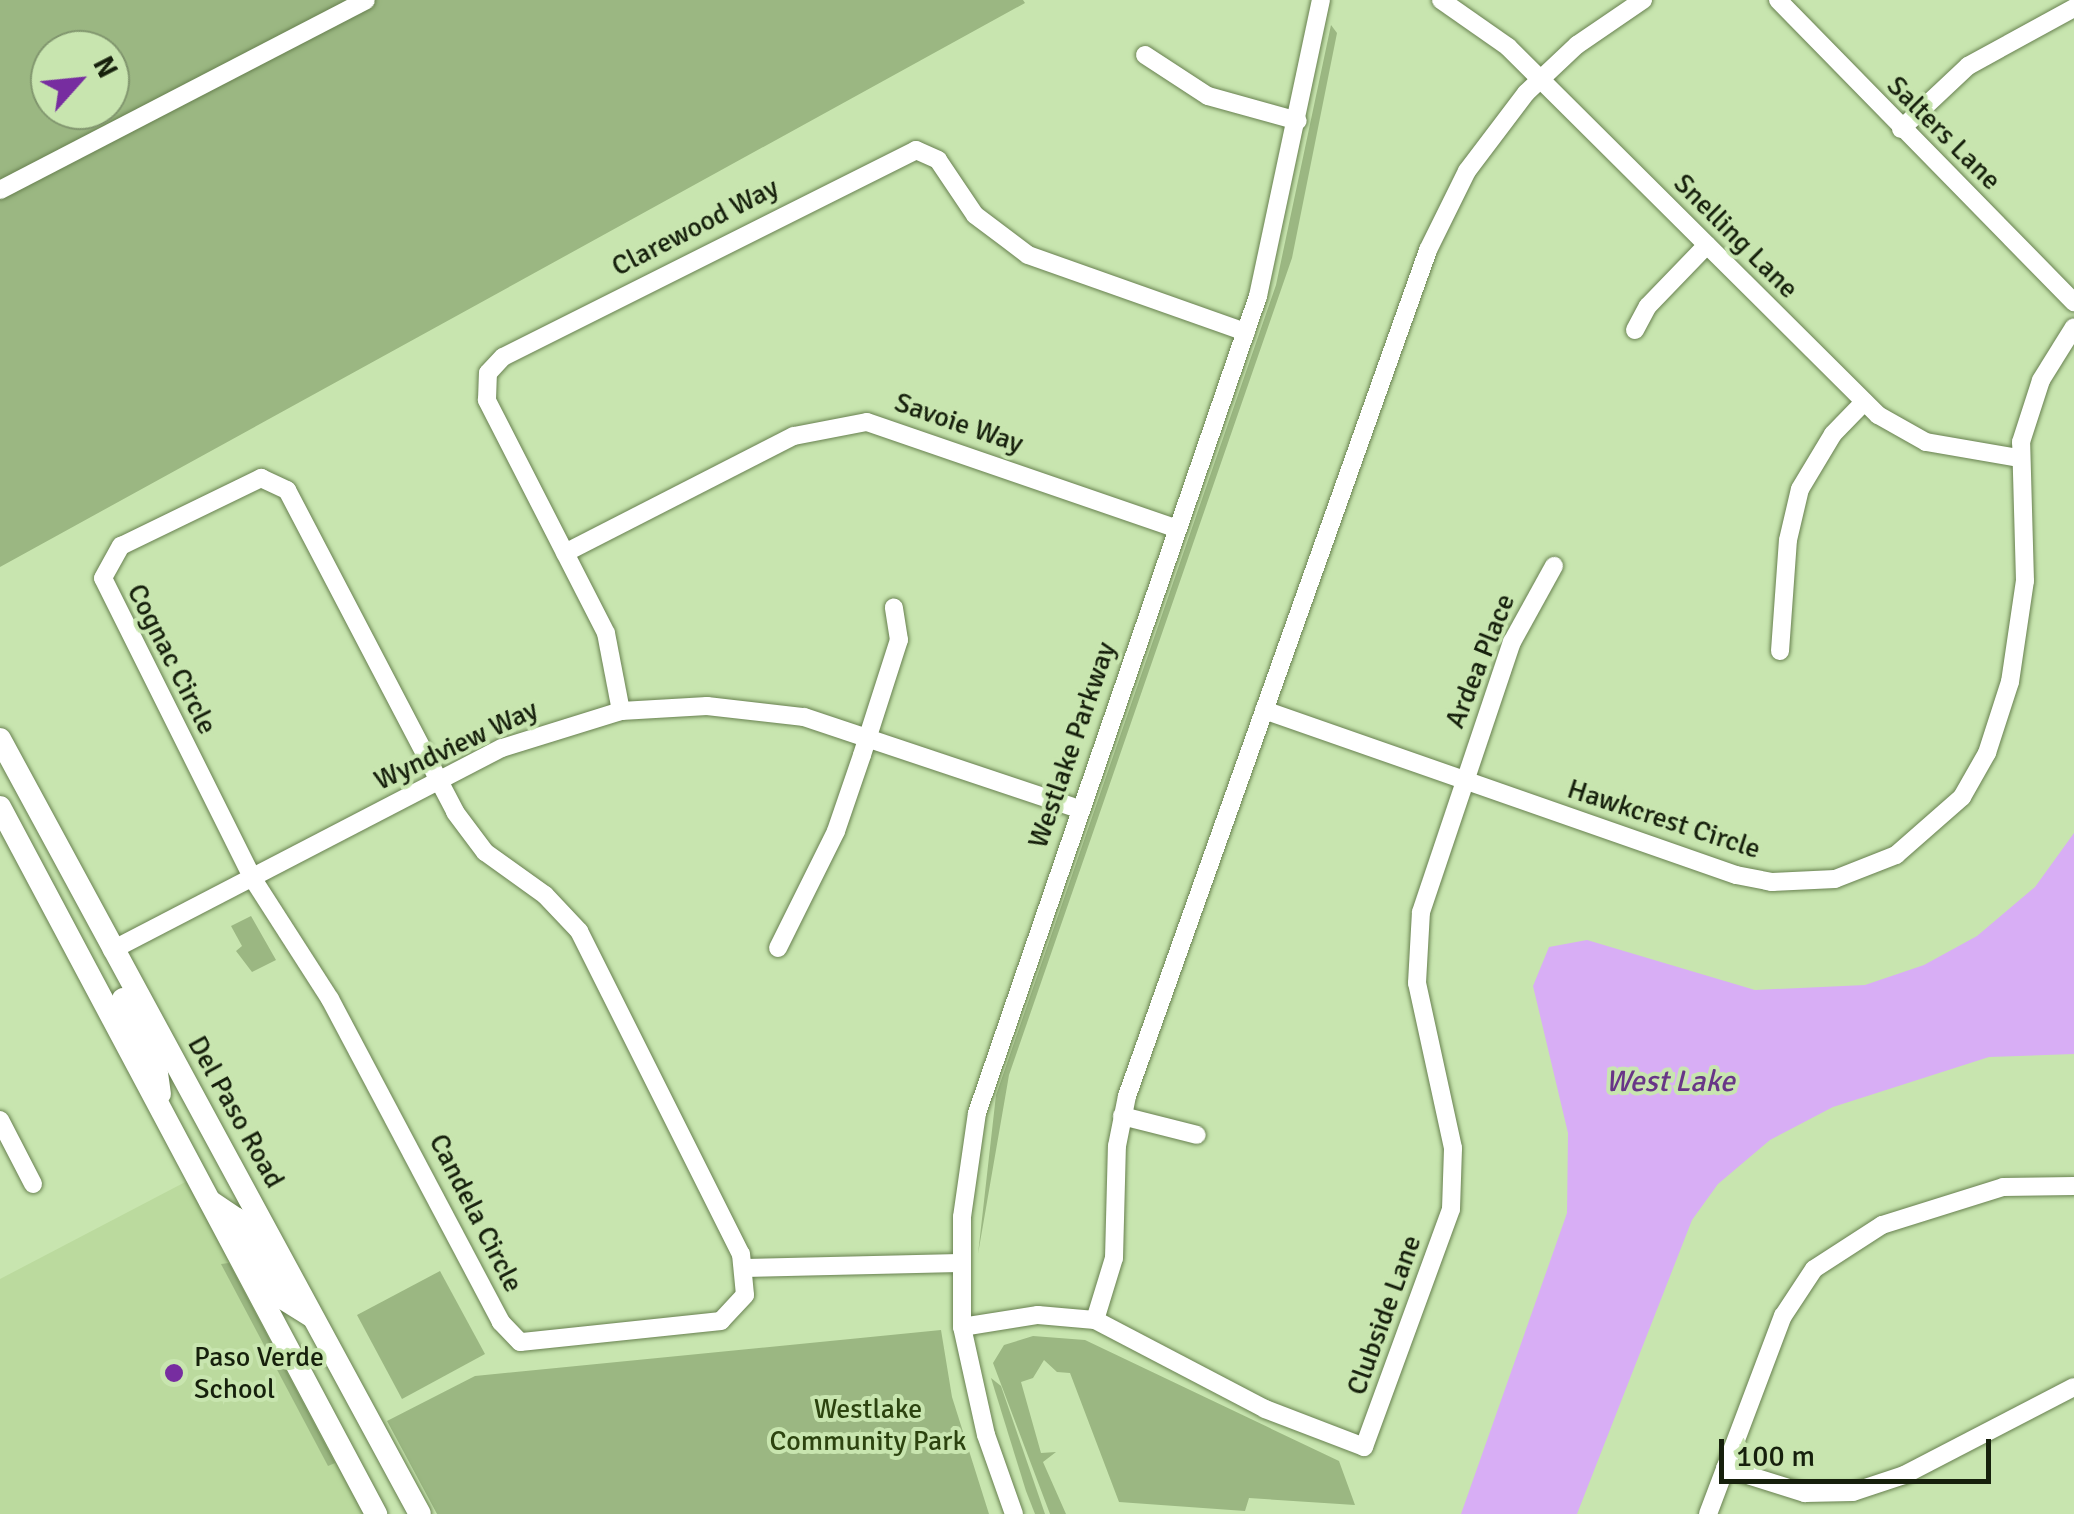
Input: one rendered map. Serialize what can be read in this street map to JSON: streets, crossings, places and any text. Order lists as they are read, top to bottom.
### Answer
{
  "streets": {
    "street": [
      "Salters Lane",
      "Clarewood Way",
      "Snelling Lane",
      "Savoie Way",
      "Cognac Circle",
      "Ardea Place",
      "Wyndview Way",
      "Westlake Parkway",
      "Hawkcrest Circle",
      "Del Paso Road",
      "Candela Circle",
      "Clubside Lane"
    ]
  },
  "crossings": [
    ["Clarewood Way", "Savoie Way"],
    ["Clarewood Way", "Wyndview Way"],
    ["Clarewood Way", "Westlake Parkway"],
    ["Snelling Lane", "Hawkcrest Circle"],
    ["Savoie Way", "Westlake Parkway"],
    ["Cognac Circle", "Wyndview Way"],
    ["Cognac Circle", "Candela Circle"],
    ["Ardea Place", "Hawkcrest Circle"],
    ["Ardea Place", "Clubside Lane"],
    ["Wyndview Way", "Westlake Parkway"],
    ["Wyndview Way", "Del Paso Road"],
    ["Wyndview Way", "Candela Circle"],
    ["Westlake Parkway", "Clubside Lane"],
    ["Hawkcrest Circle", "Clubside Lane"]
  ],
  "water": ["West Lake"],
  "parks": ["Westlake Community Park"],
  "places": ["Paso Verde School"],
  "scale_bar": "100 m",
  "north": "top right"
}
